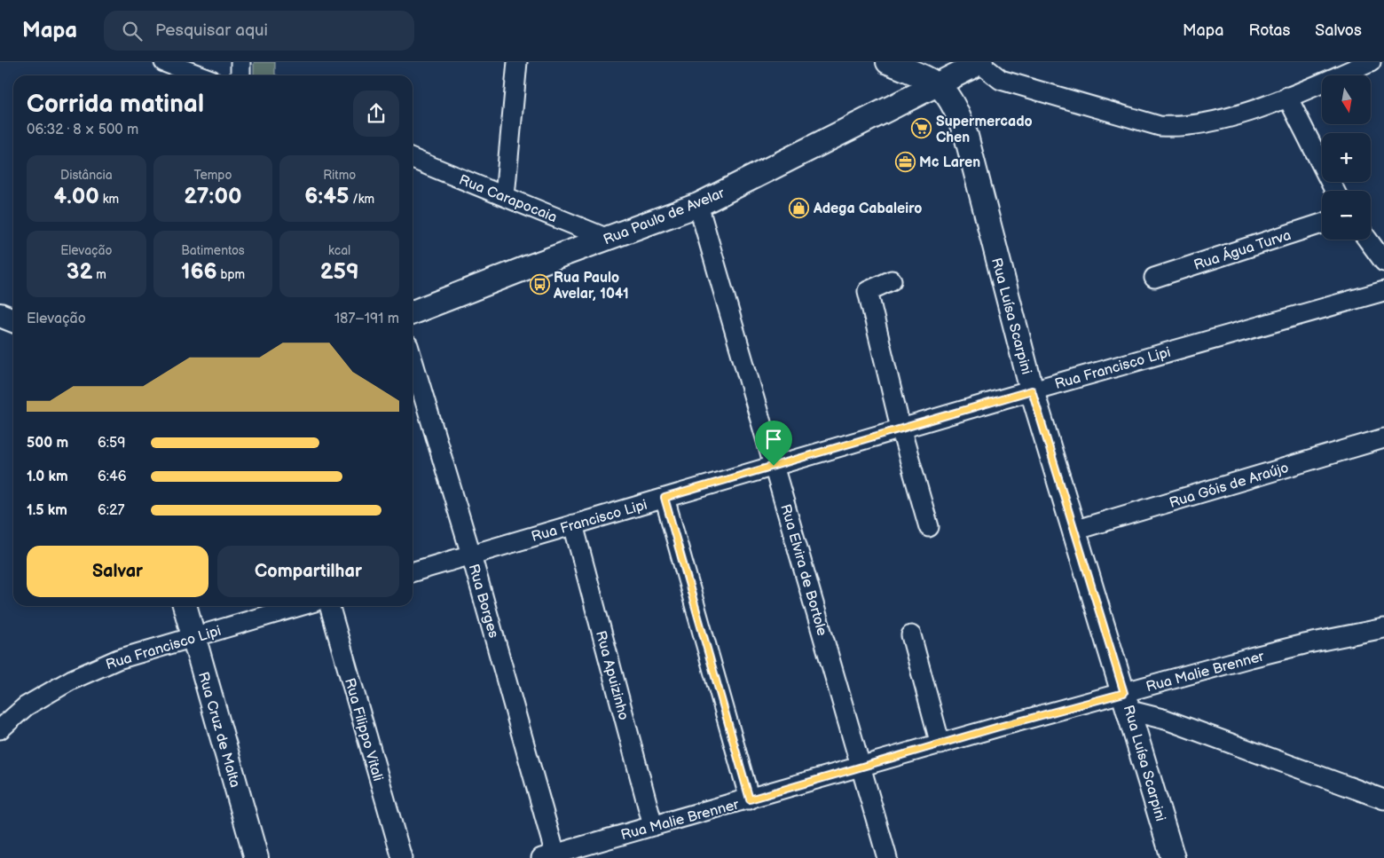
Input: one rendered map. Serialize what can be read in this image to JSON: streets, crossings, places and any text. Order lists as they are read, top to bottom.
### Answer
{
  "streets": {
    "street": [
      "Rua Carapocaia",
      "Rua Paulo de Avelar",
      "Rua Água Turva",
      "Rua Luísa Scarpini",
      "Rua Francisco Lipi",
      "Rua Góis de Araújo",
      "Rua Elvira de Bortole",
      "Rua Borges",
      "Rua Malie Brenner",
      "Rua Apuizinho",
      "Rua Cruz de Malta",
      "Rua Filippo Vitali"
    ]
  },
  "crossings": [
    ["Rua Carapocaia", "Rua Paulo de Avelar"],
    ["Rua Paulo de Avelar", "Rua Luísa Scarpini"],
    ["Rua Paulo de Avelar", "Rua Elvira de Bortole"],
    ["Rua Luísa Scarpini", "Rua Francisco Lipi"],
    ["Rua Luísa Scarpini", "Rua Góis de Araújo"],
    ["Rua Luísa Scarpini", "Rua Malie Brenner"],
    ["Rua Francisco Lipi", "Rua Elvira de Bortole"],
    ["Rua Francisco Lipi", "Rua Borges"],
    ["Rua Francisco Lipi", "Rua Apuizinho"],
    ["Rua Francisco Lipi", "Rua Cruz de Malta"],
    ["Rua Elvira de Bortole", "Rua Malie Brenner"],
    ["Rua Borges", "Rua Malie Brenner"],
    ["Rua Malie Brenner", "Rua Apuizinho"]
  ],
  "places": {
    "supermarket": ["Supermercado Chen"],
    "office": ["Mc Laren"],
    "shop": ["Adega Cabaleiro"],
    "bus stop": ["Rua Paulo Avelar, 1041"]
  },
  "north": "bottom",
  "page": {
    "header": "Mapa",
    "search": "Pesquisar aqui",
    "nav": ["Mapa", "Rotas", "Salvos"],
    "map_buttons": ["+", "−"],
    "heading": ["Corrida matinal", "06:32 · 8 × 500 m"],
    "stats": [
      ["Distância", "4.00 km"],
      ["Tempo", "27:00"],
      ["Ritmo", "6:45 /km"],
      ["Elevação", "32 m"],
      ["Batimentos", "166 bpm"],
      ["kcal", "259"]
    ],
    "chart": ["Elevação", "187–191 m"],
    "list": [
      {
        "name": "500 m",
        "note": "6:59"
      },
      {
        "name": "1.0 km",
        "note": "6:46"
      },
      {
        "name": "1.5 km",
        "note": "6:27"
      }
    ],
    "buttons": ["Salvar", "Compartilhar"]
  }
}
